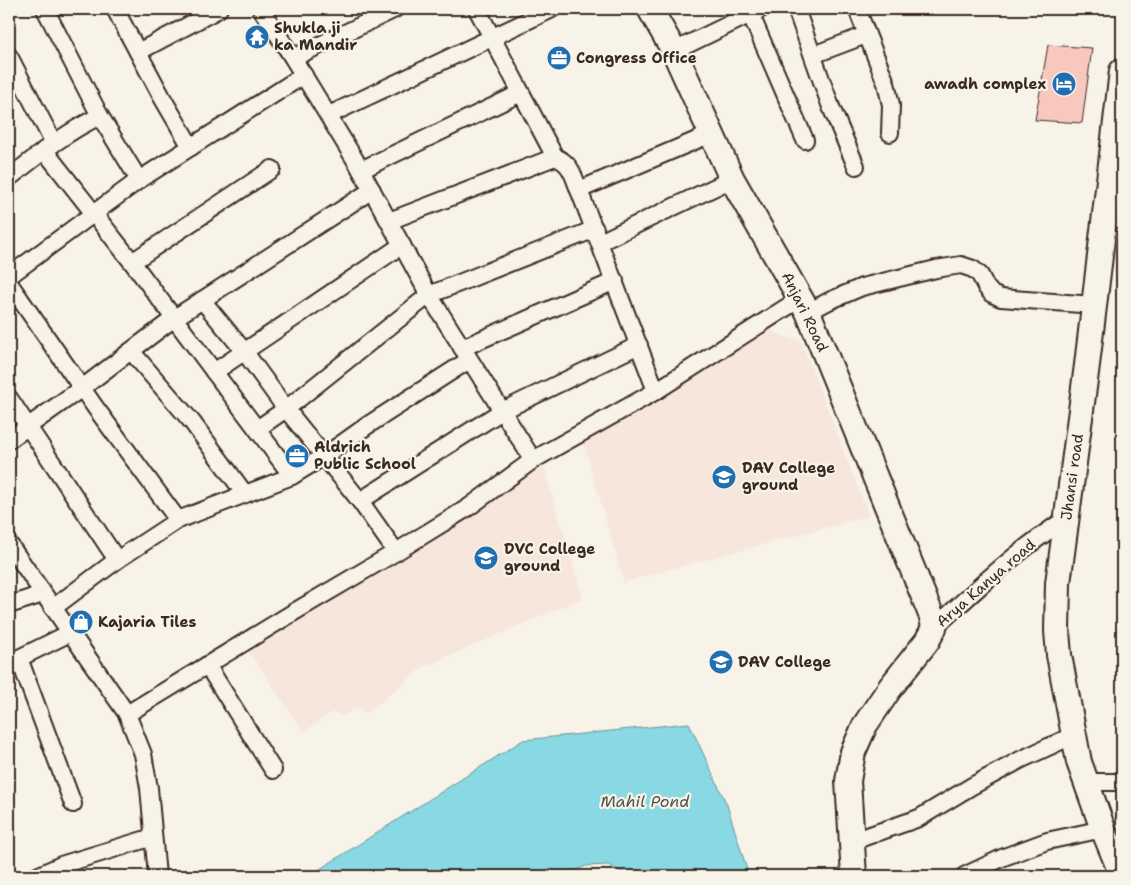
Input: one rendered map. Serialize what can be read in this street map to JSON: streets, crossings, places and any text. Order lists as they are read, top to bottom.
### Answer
{
  "streets": {
    "street": ["Anjari Road", "Jhansi road", "Arya Kanya road"]
  },
  "crossings": [
    ["Anjari Road", "Arya Kanya road"],
    ["Jhansi road", "Arya Kanya road"]
  ],
  "water": ["Mahil Pond"],
  "places": {
    "temple": ["Shukla ji ka Mandir"],
    "office": ["Congress Office", "Aldrich Public School"],
    "hotel": ["awadh complex"],
    "school or university": ["DAV College ground", "DVC College ground", "DAV College"],
    "shop": ["Kajaria Tiles"]
  }
}
